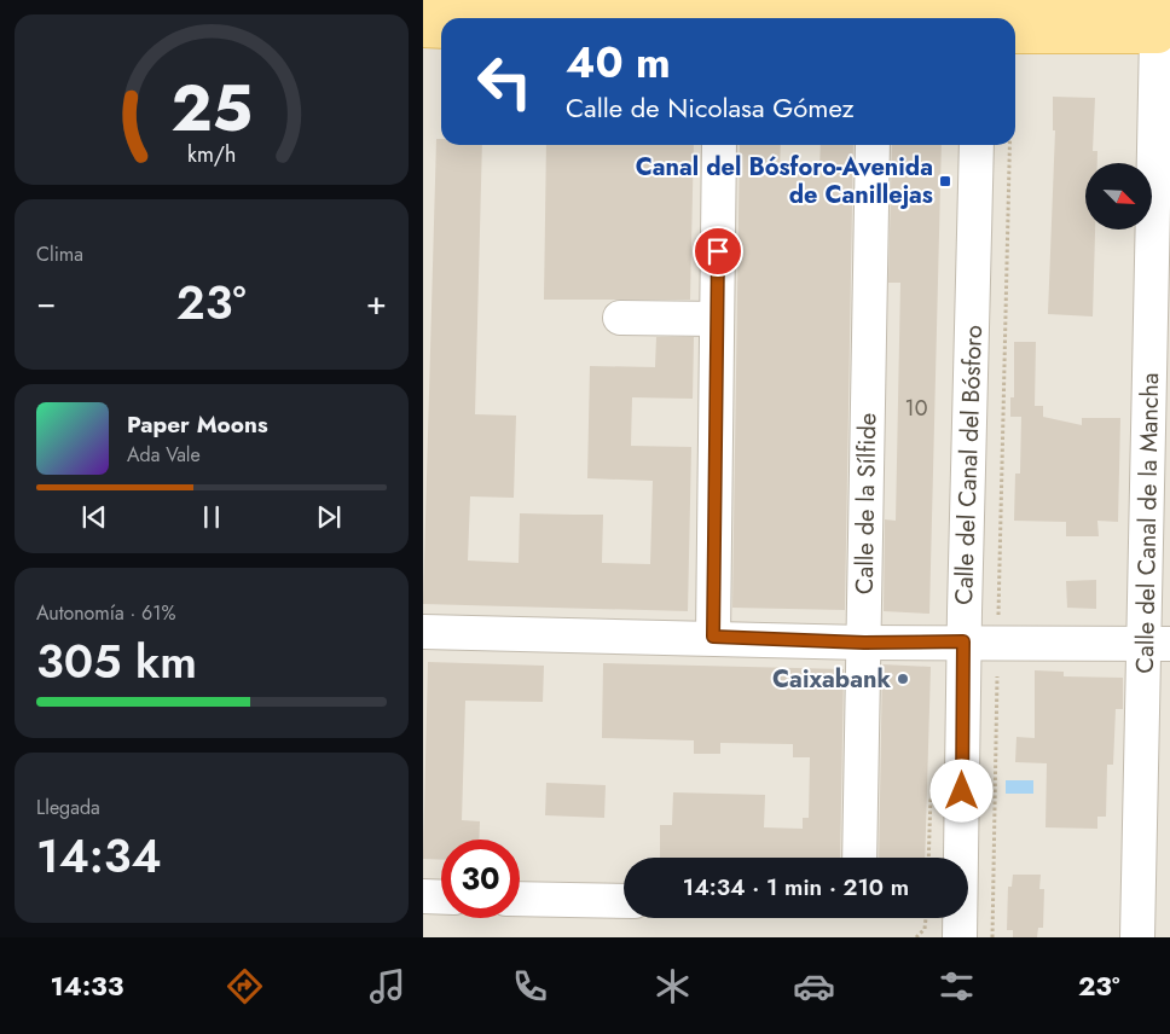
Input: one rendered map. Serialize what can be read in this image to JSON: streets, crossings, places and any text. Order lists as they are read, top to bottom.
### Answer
{
  "streets": {
    "street": ["Calle del Canal del Bósforo", "Calle de la Sílfide", "Calle del Canal de la Mancha"]
  },
  "places": {
    "transit": ["Canal del Bósforo-Avenida de Canillejas"],
    "other": ["Caixabank"]
  },
  "house_numbers": ["10"],
  "north": "bottom right",
  "page": {
    "turn": ["40 m", "Calle de Nicolasa Gómez"],
    "tile": [
      "Clima",
      ["Autonomía · 61%", "305 km"],
      ["Llegada", "14:34"]
    ],
    "heat": ["−", "23°", "+"],
    "song": ["Paper Moons", "Ada Vale"],
    "limit": "30",
    "trip": "14:34 · 1 min · 210 m",
    "tabs": ["14:33", "23°"],
    "gauge": ["25", "km/h"]
  }
}
